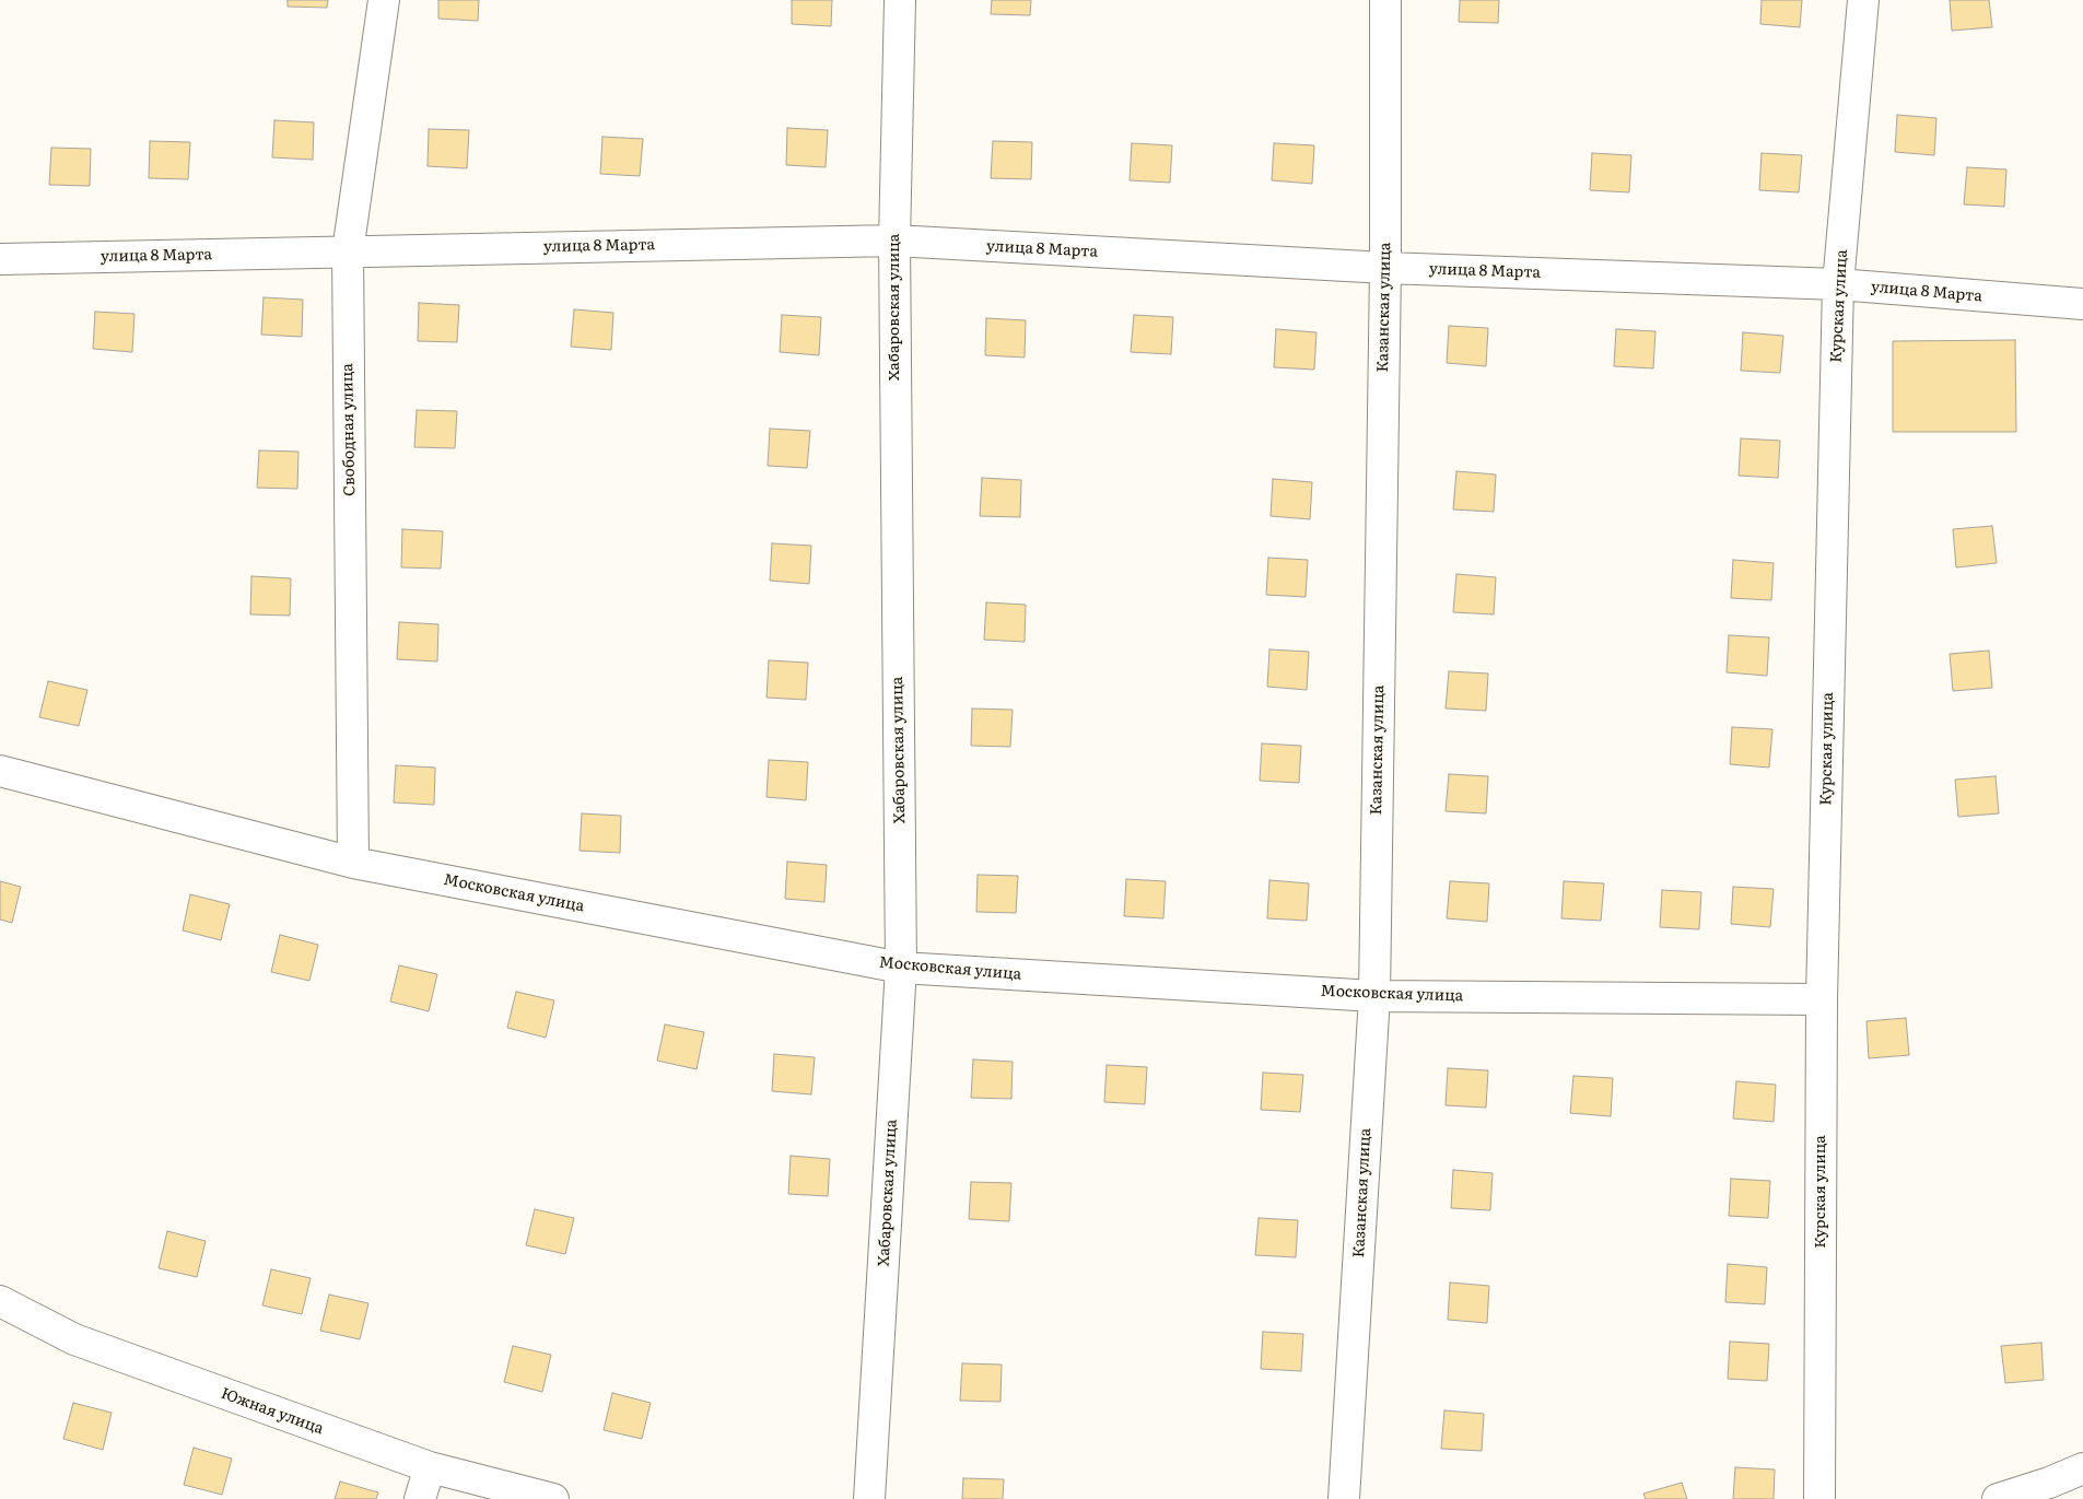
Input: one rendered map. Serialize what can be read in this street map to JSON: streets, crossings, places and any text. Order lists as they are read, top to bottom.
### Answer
{
  "streets": {
    "street": [
      "улица 8 Марта",
      "Курская улица",
      "Хабаровская улица",
      "Казанская улица",
      "Свободная улица",
      "Московская улица",
      "Южная улица"
    ]
  },
  "crossings": [
    ["улица 8 Марта", "Курская улица"],
    ["улица 8 Марта", "Хабаровская улица"],
    ["улица 8 Марта", "Казанская улица"],
    ["улица 8 Марта", "Свободная улица"],
    ["Курская улица", "Московская улица"],
    ["Хабаровская улица", "Московская улица"],
    ["Казанская улица", "Московская улица"],
    ["Свободная улица", "Московская улица"]
  ]
}
